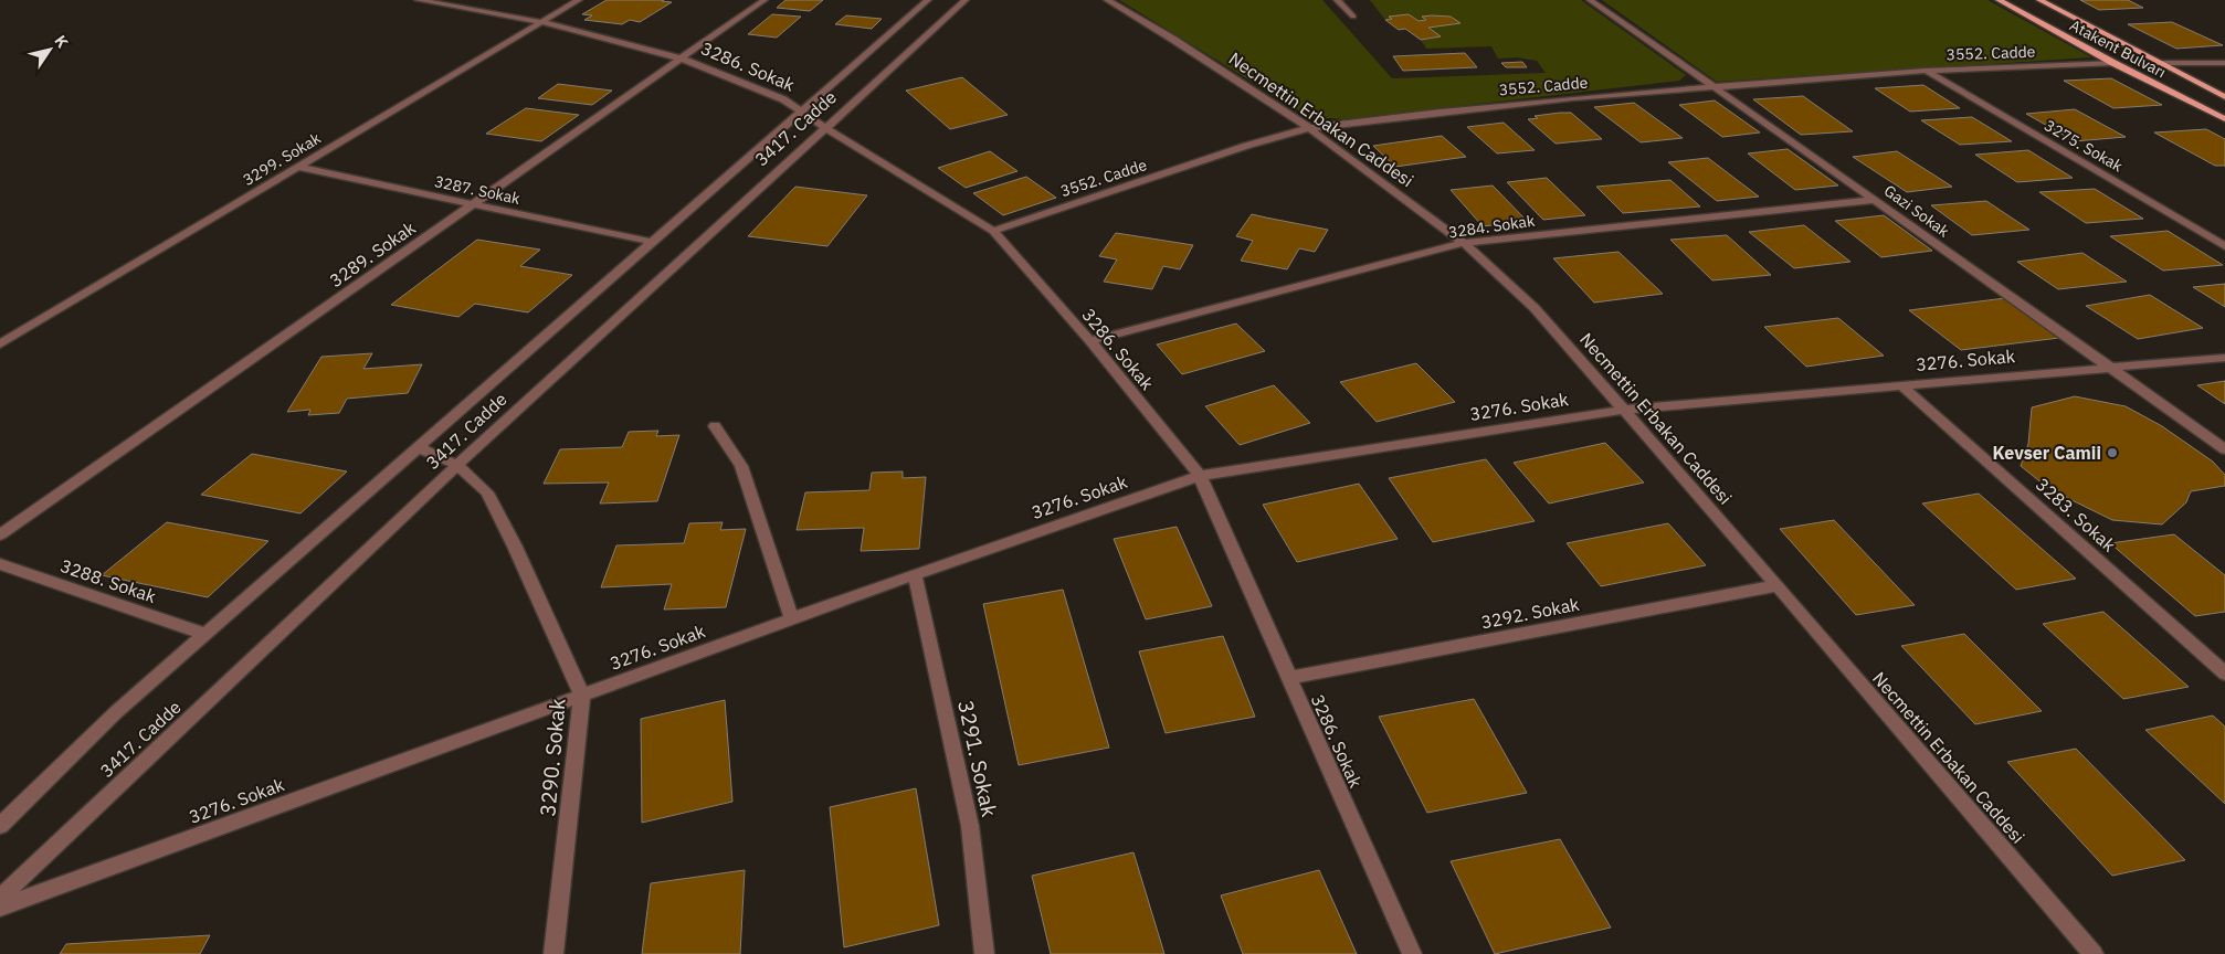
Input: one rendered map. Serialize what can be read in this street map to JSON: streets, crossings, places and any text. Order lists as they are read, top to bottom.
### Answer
{
  "streets": {
    "main road": ["Atakent Bulvarı"],
    "street": [
      "3552. Cadde",
      "3286. Sokak",
      "Necmettin Erbakan Caddesi",
      "3417. Cadde",
      "3275. Sokak",
      "3299. Sokak",
      "3287. Sokak",
      "Gazi Sokak",
      "3284. Sokak",
      "3289. Sokak",
      "3276. Sokak",
      "3283. Sokak",
      "3288. Sokak",
      "3292. Sokak",
      "3290. Sokak",
      "3291. Sokak"
    ]
  },
  "crossings": [
    ["Atakent Bulvarı", "3552. Cadde"],
    ["3552. Cadde", "3286. Sokak"],
    ["3552. Cadde", "Necmettin Erbakan Caddesi"],
    ["3552. Cadde", "3275. Sokak"],
    ["3552. Cadde", "Gazi Sokak"],
    ["3286. Sokak", "3417. Cadde"],
    ["3286. Sokak", "3299. Sokak"],
    ["3286. Sokak", "3284. Sokak"],
    ["3286. Sokak", "3289. Sokak"],
    ["3286. Sokak", "3276. Sokak"],
    ["3286. Sokak", "3292. Sokak"],
    ["Necmettin Erbakan Caddesi", "3284. Sokak"],
    ["Necmettin Erbakan Caddesi", "3276. Sokak"],
    ["Necmettin Erbakan Caddesi", "3292. Sokak"],
    ["3417. Cadde", "3287. Sokak"],
    ["3417. Cadde", "3288. Sokak"],
    ["3417. Cadde", "3290. Sokak"],
    ["3299. Sokak", "3287. Sokak"],
    ["3287. Sokak", "3289. Sokak"],
    ["Gazi Sokak", "3284. Sokak"],
    ["Gazi Sokak", "3276. Sokak"],
    ["3276. Sokak", "3283. Sokak"],
    ["3276. Sokak", "3290. Sokak"],
    ["3276. Sokak", "3291. Sokak"]
  ],
  "places": ["Kevser Camii"],
  "north": "top right"
}
